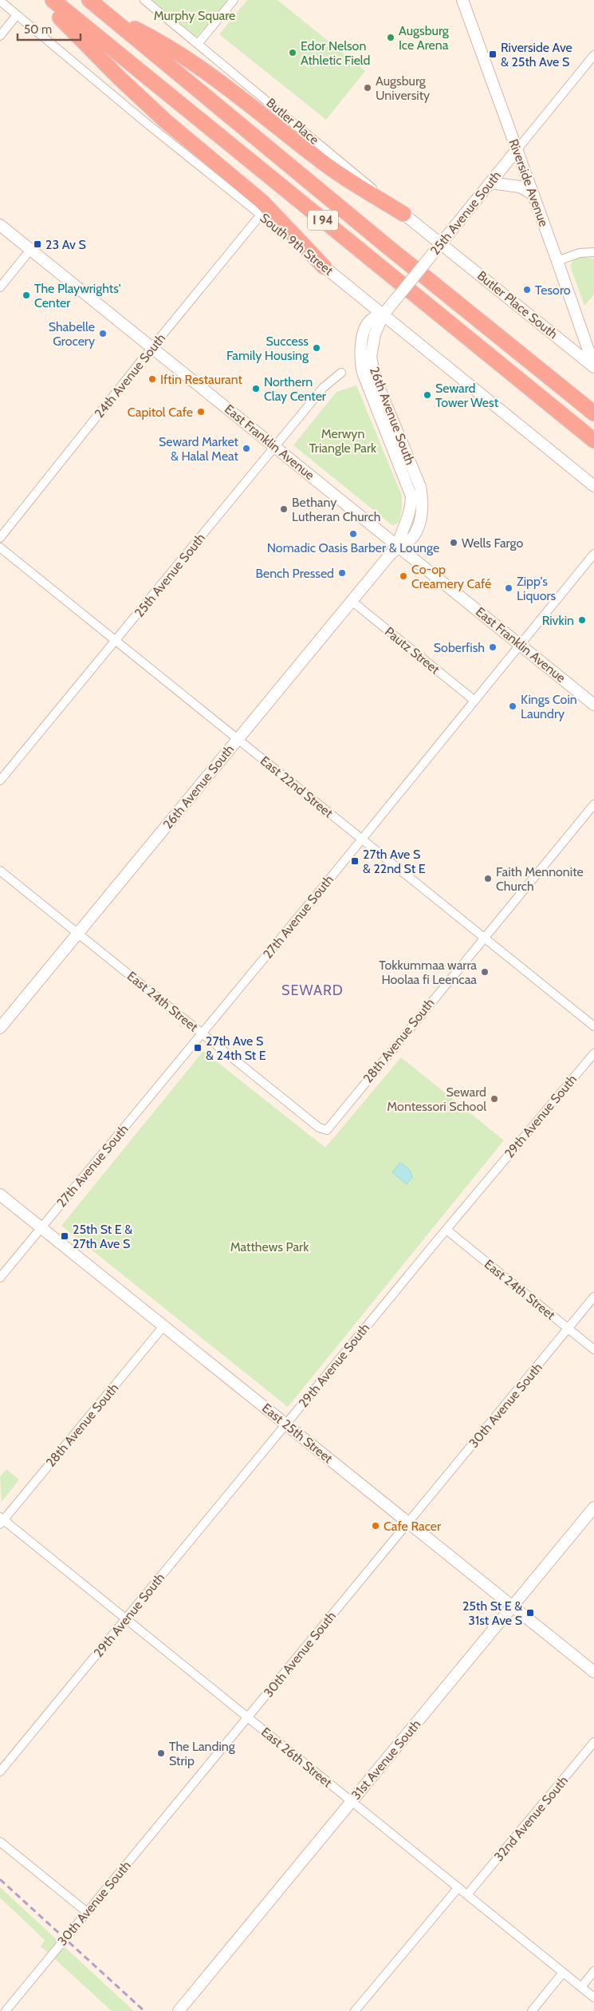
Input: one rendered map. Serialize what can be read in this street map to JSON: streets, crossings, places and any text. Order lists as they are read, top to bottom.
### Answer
{
  "streets": {
    "highway": ["I 94"],
    "street": [
      "Butler Place",
      "Riverside Avenue",
      "25th Avenue South",
      "South 9th Street",
      "Butler Place South",
      "24th Avenue South",
      "26th Avenue South",
      "East Franklin Avenue",
      "Pautz Street",
      "East 22nd Street",
      "27th Avenue South",
      "East 24th Street",
      "28th Avenue South",
      "29th Avenue South",
      "30th Avenue South",
      "East 25th Street",
      "East 26th Street",
      "31st Avenue South",
      "32nd Avenue South"
    ]
  },
  "crossings": [
    ["Butler Place", "25th Avenue South"],
    ["Butler Place", "Butler Place South"],
    ["Riverside Avenue", "25th Avenue South"],
    ["Riverside Avenue", "Butler Place South"],
    ["25th Avenue South", "South 9th Street"],
    ["25th Avenue South", "Butler Place South"],
    ["25th Avenue South", "26th Avenue South"],
    ["25th Avenue South", "East Franklin Avenue"],
    ["25th Avenue South", "East 22nd Street"],
    ["South 9th Street", "24th Avenue South"],
    ["South 9th Street", "26th Avenue South"],
    ["24th Avenue South", "East Franklin Avenue"],
    ["26th Avenue South", "East Franklin Avenue"],
    ["26th Avenue South", "Pautz Street"],
    ["26th Avenue South", "East 22nd Street"],
    ["26th Avenue South", "East 24th Street"],
    ["East Franklin Avenue", "27th Avenue South"],
    ["Pautz Street", "27th Avenue South"],
    ["East 22nd Street", "27th Avenue South"],
    ["East 22nd Street", "28th Avenue South"],
    ["27th Avenue South", "East 24th Street"],
    ["27th Avenue South", "East 25th Street"],
    ["East 24th Street", "28th Avenue South"],
    ["East 24th Street", "29th Avenue South"],
    ["East 24th Street", "30th Avenue South"],
    ["28th Avenue South", "East 25th Street"],
    ["28th Avenue South", "East 26th Street"],
    ["29th Avenue South", "East 25th Street"],
    ["29th Avenue South", "East 26th Street"],
    ["30th Avenue South", "East 25th Street"],
    ["30th Avenue South", "East 26th Street"],
    ["East 25th Street", "31st Avenue South"],
    ["East 26th Street", "31st Avenue South"],
    ["East 26th Street", "32nd Avenue South"]
  ],
  "districts": ["SEWARD"],
  "parks": ["Murphy Square", "Merwyn Triangle Park", "Matthews Park"],
  "places": {
    "other": [
      "Augsburg Ice Arena",
      "Edor Nelson Athletic Field",
      "Augsburg University",
      "Tesoro",
      "The Playwrights' Center",
      "Shabelle Grocery",
      "Success Family Housing",
      "Iftin Restaurant",
      "Northern Clay Center",
      "Seward Tower West",
      "Capitol Cafe",
      "Seward Market & Halal Meat",
      "Bethany Lutheran Church",
      "Nomadic Oasis Barber & Lounge",
      "Wells Fargo",
      "Bench Pressed",
      "Co-op Creamery Café",
      "Zipp's Liquors",
      "Rivkin",
      "Soberfish",
      "Kings Coin Laundry",
      "Faith Mennonite Church",
      "Tokkummaa warra Hoolaa fi Leencaa",
      "Seward Montessori School",
      "Cafe Racer",
      "The Landing Strip"
    ],
    "transit": [
      "Riverside Ave & 25th Ave S",
      "23 Av S",
      "27th Ave S & 22nd St E",
      "27th Ave S & 24th St E",
      "25th St E & 27th Ave S",
      "25th St E & 31st Ave S"
    ]
  },
  "scale_bar": "50 m"
}
